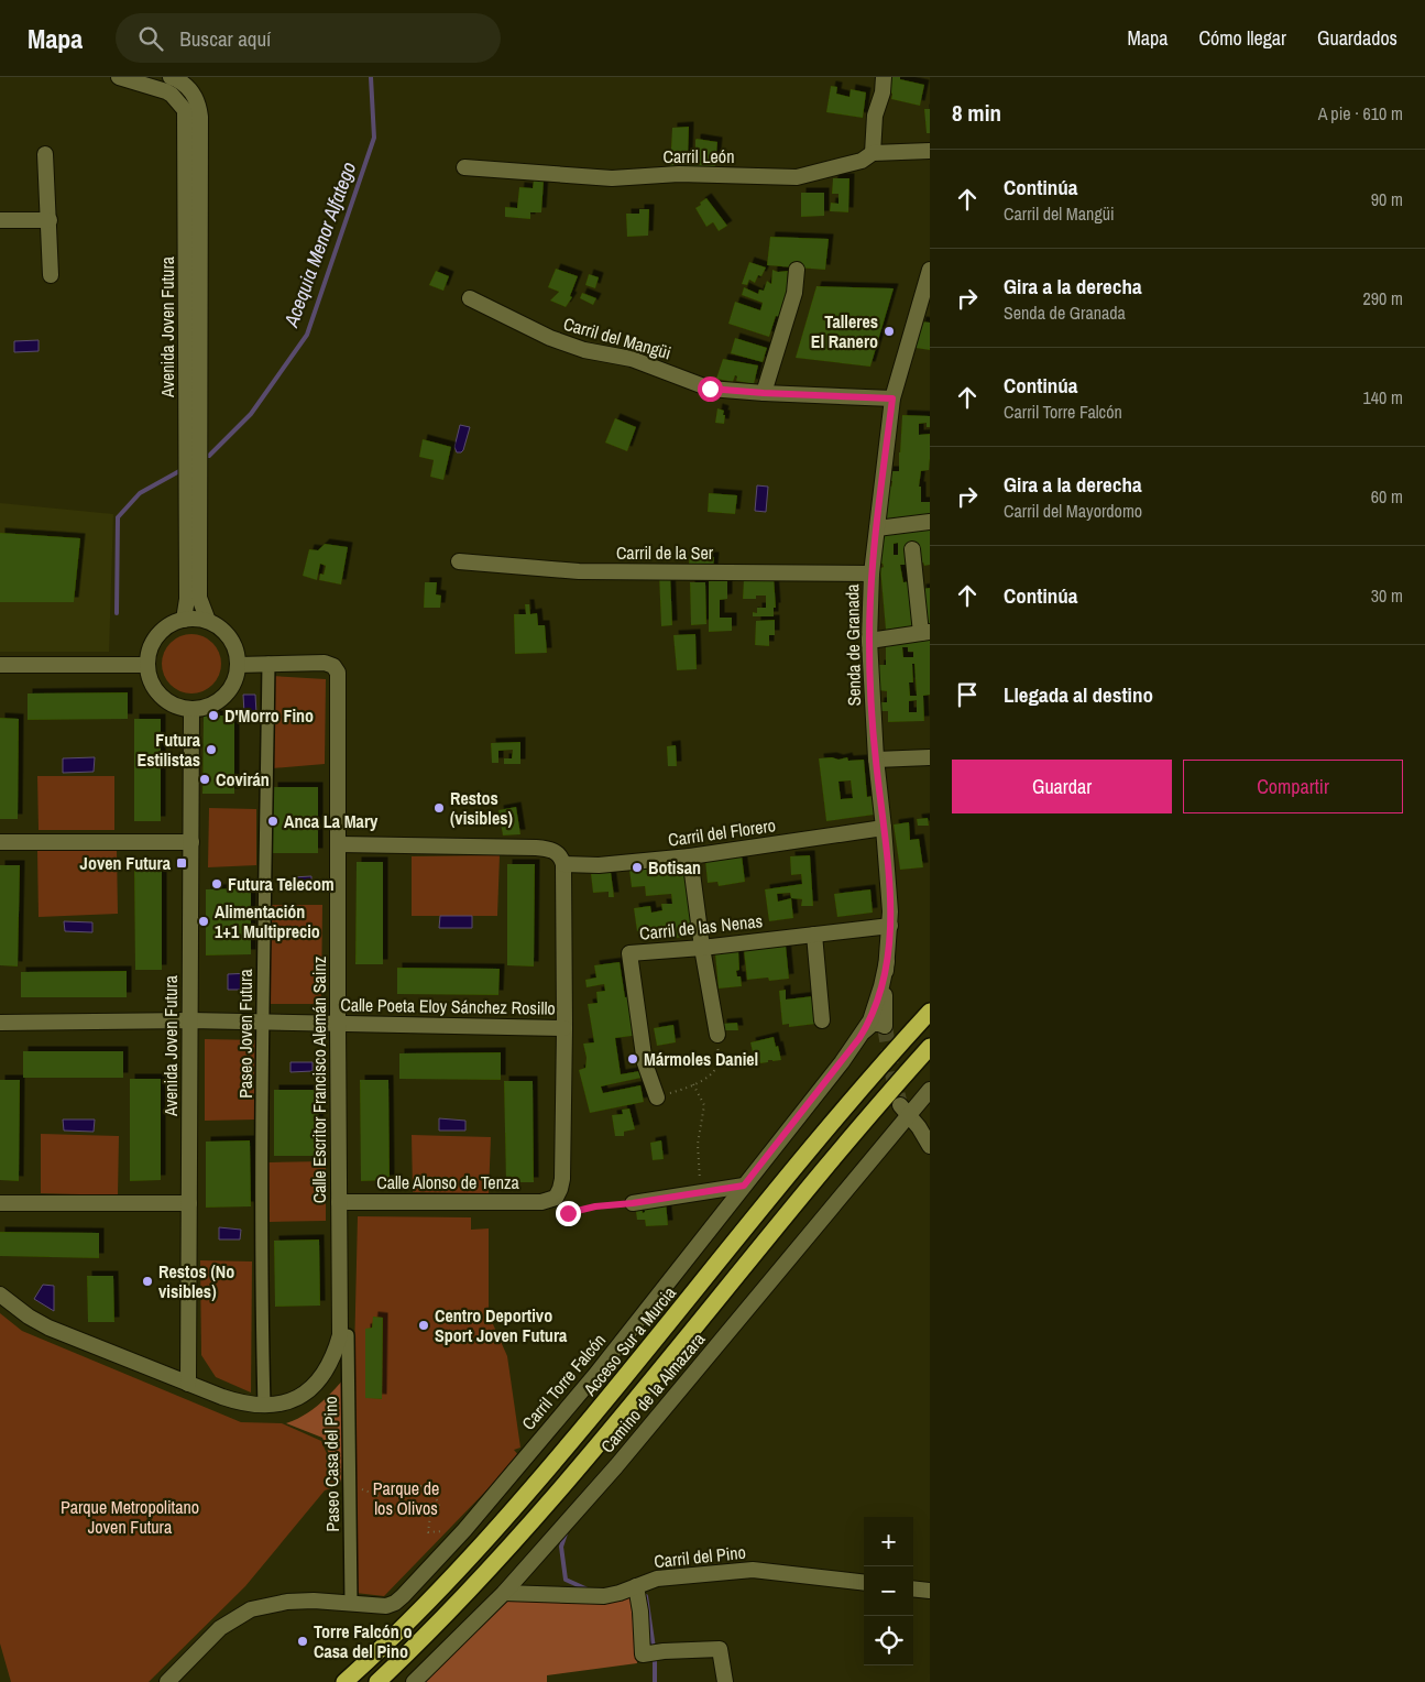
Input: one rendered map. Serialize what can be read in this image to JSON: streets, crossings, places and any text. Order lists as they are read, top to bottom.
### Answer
{
  "streets": {
    "highway": ["Acceso Sur a Murcia"],
    "street": [
      "Carril León",
      "Avenida Joven Futura",
      "Carril del Mangüi",
      "Carril de la Ser",
      "Senda de Granada",
      "Carril del Florero",
      "Carril de las Nenas",
      "Calle Poeta Eloy Sánchez Rosillo",
      "Paseo Joven Futura",
      "Calle Escritor Francisco Alemán Sainz",
      "Calle Alonso de Tenza",
      "Carril Torre Falcón",
      "Camino de la Almazara",
      "Paseo Casa del Pino",
      "Carril del Pino"
    ]
  },
  "crossings": [
    ["Avenida Joven Futura", "Calle Poeta Eloy Sánchez Rosillo"],
    ["Avenida Joven Futura", "Calle Escritor Francisco Alemán Sainz"],
    ["Carril del Mangüi", "Senda de Granada"],
    ["Carril de la Ser", "Senda de Granada"],
    ["Senda de Granada", "Carril del Florero"],
    ["Senda de Granada", "Carril de las Nenas"],
    ["Senda de Granada", "Carril Torre Falcón"],
    ["Carril del Florero", "Calle Escritor Francisco Alemán Sainz"],
    ["Calle Poeta Eloy Sánchez Rosillo", "Paseo Joven Futura"],
    ["Calle Poeta Eloy Sánchez Rosillo", "Calle Escritor Francisco Alemán Sainz"],
    ["Paseo Joven Futura", "Calle Escritor Francisco Alemán Sainz"],
    ["Calle Escritor Francisco Alemán Sainz", "Calle Alonso de Tenza"],
    ["Calle Escritor Francisco Alemán Sainz", "Paseo Casa del Pino"],
    ["Carril Torre Falcón", "Paseo Casa del Pino"],
    ["Camino de la Almazara", "Carril del Pino"]
  ],
  "water": ["Acequia Menor Alfatego"],
  "parks": ["Parque de los Olivos", "Parque Metropolitano Joven Futura"],
  "places": {
    "other": [
      "Talleres El Ranero",
      "D'Morro Fino",
      "Futura Estilistas",
      "Covirán",
      "Restos (visibles)",
      "Anca La Mary",
      "Botisan",
      "Futura Telecom",
      "Alimentación 1+1 Multiprecio",
      "Mármoles Daniel",
      "Restos (No visibles)",
      "Centro Deportivo Sport Joven Futura",
      "Torre Falcón o Casa del Pino"
    ],
    "transit": ["Joven Futura"]
  },
  "page": {
    "header": "Mapa",
    "search": "Buscar aquí",
    "nav": ["Mapa", "Cómo llegar", "Guardados"],
    "heading": ["8 min", "A pie · 610 m"],
    "list": [
      ["Continúa", "Carril del Mangüi", "90 m"],
      ["Gira a la derecha", "Senda de Granada", "290 m"],
      ["Continúa", "Carril Torre Falcón", "140 m"],
      ["Gira a la derecha", "Carril del Mayordomo", "60 m"],
      ["Continúa", "30 m"],
      "Llegada al destino"
    ],
    "buttons": ["Guardar", "Compartir"],
    "map_buttons": ["+", "−"]
  }
}
